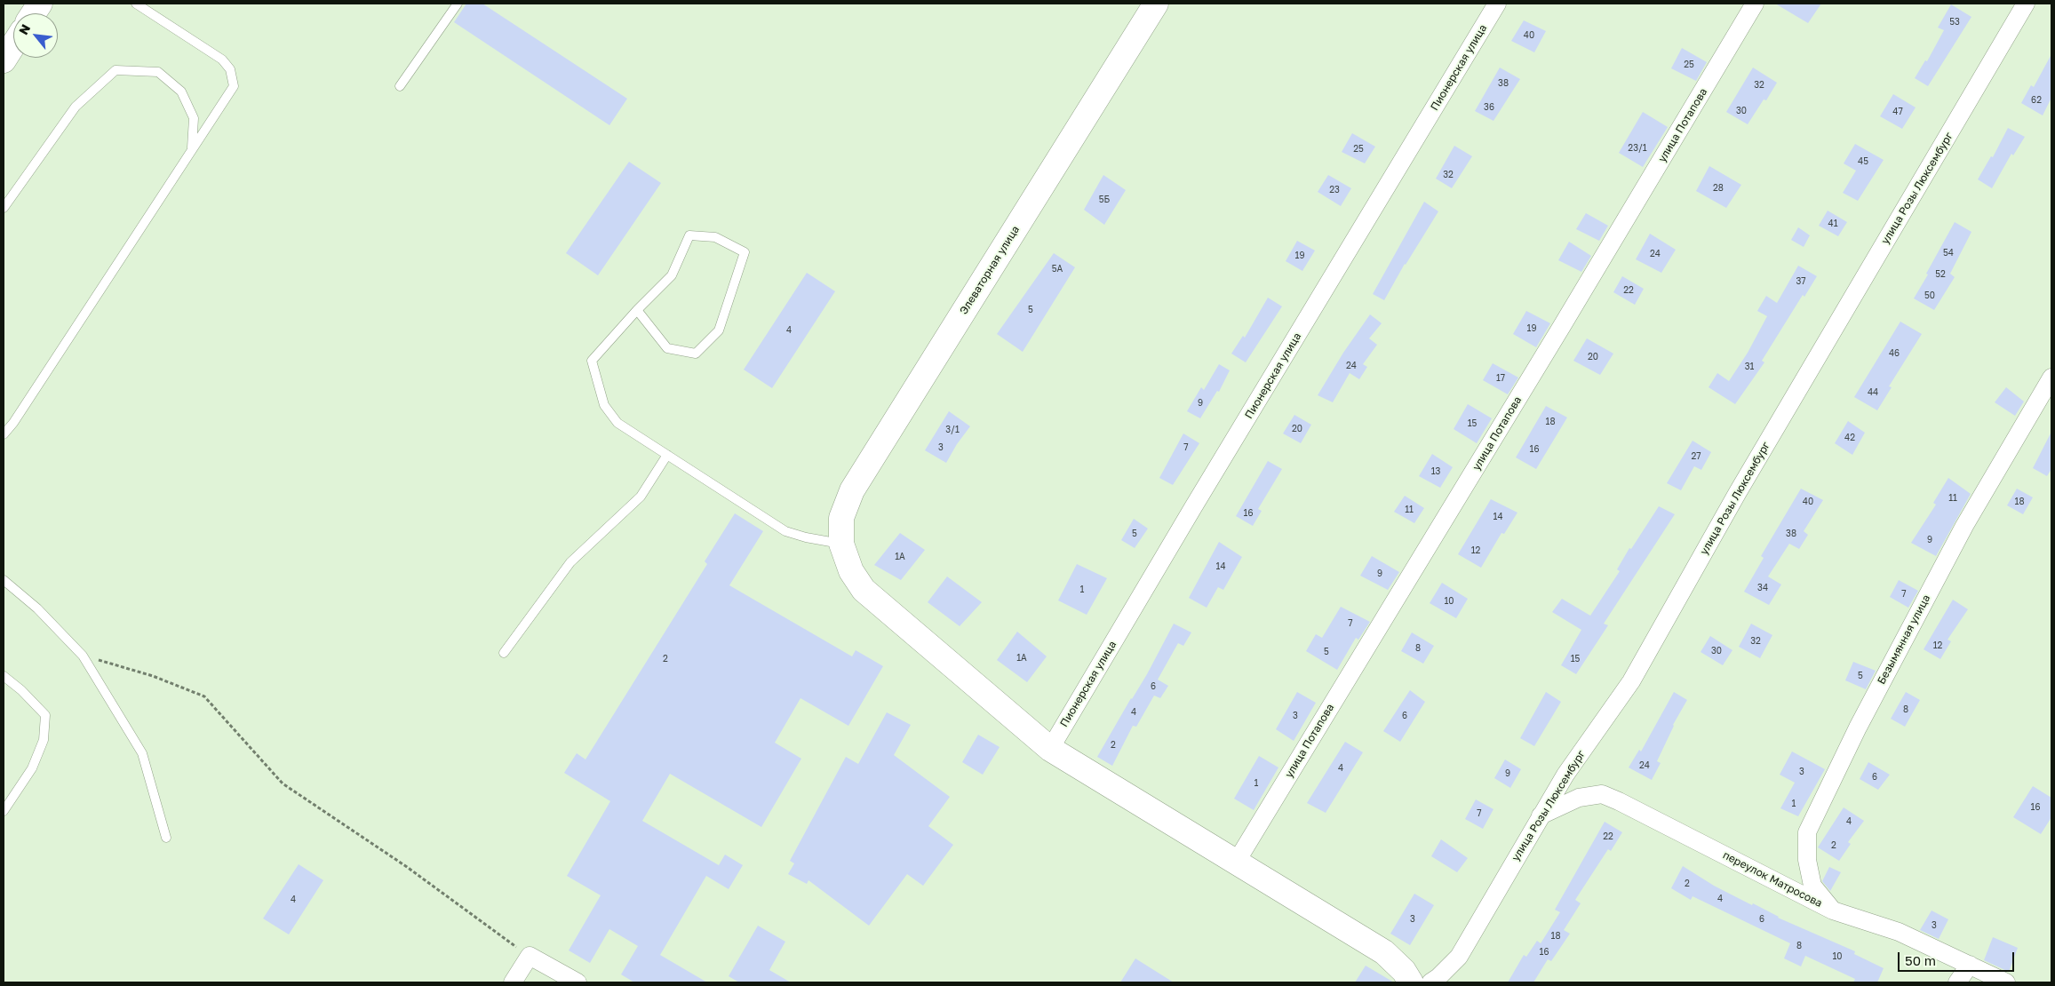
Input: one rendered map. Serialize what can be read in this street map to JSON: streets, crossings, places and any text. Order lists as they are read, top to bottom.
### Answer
{
  "streets": {
    "main road": ["Элеваторная улица"],
    "street": [
      "Пионерская улица",
      "улица Потапова",
      "улица Розы Люксембург",
      "Безымянная улица",
      "переулок Матросова"
    ]
  },
  "crossings": [
    ["улица Розы Люксембург", "переулок Матросова"],
    ["Безымянная улица", "переулок Матросова"]
  ],
  "house_numbers": [
    "53",
    "40",
    "25",
    "38",
    "32",
    "62",
    "36",
    "30",
    "47",
    "23/1",
    "25",
    "45",
    "32",
    "28",
    "23",
    "5Б",
    "41",
    "54",
    "24",
    "19",
    "5А",
    "52",
    "37",
    "22",
    "50",
    "5",
    "19",
    "4",
    "46",
    "20",
    "24",
    "31",
    "17",
    "44",
    "9",
    "18",
    "15",
    "20",
    "3/1",
    "42",
    "3",
    "7",
    "16",
    "27",
    "13",
    "11",
    "40",
    "18",
    "11",
    "16",
    "14",
    "5",
    "38",
    "9",
    "12",
    "1А",
    "14",
    "9",
    "34",
    "1",
    "7",
    "10",
    "7",
    "32",
    "12",
    "8",
    "30",
    "5",
    "1А",
    "2",
    "15",
    "5",
    "6",
    "8",
    "4",
    "3",
    "6",
    "2",
    "24",
    "4",
    "3",
    "9",
    "6",
    "1",
    "1",
    "16",
    "7",
    "4",
    "22",
    "2",
    "2",
    "4",
    "4",
    "3",
    "6",
    "3",
    "18",
    "8",
    "16",
    "10"
  ],
  "scale_bar": "50 m",
  "north": "top left"
}
